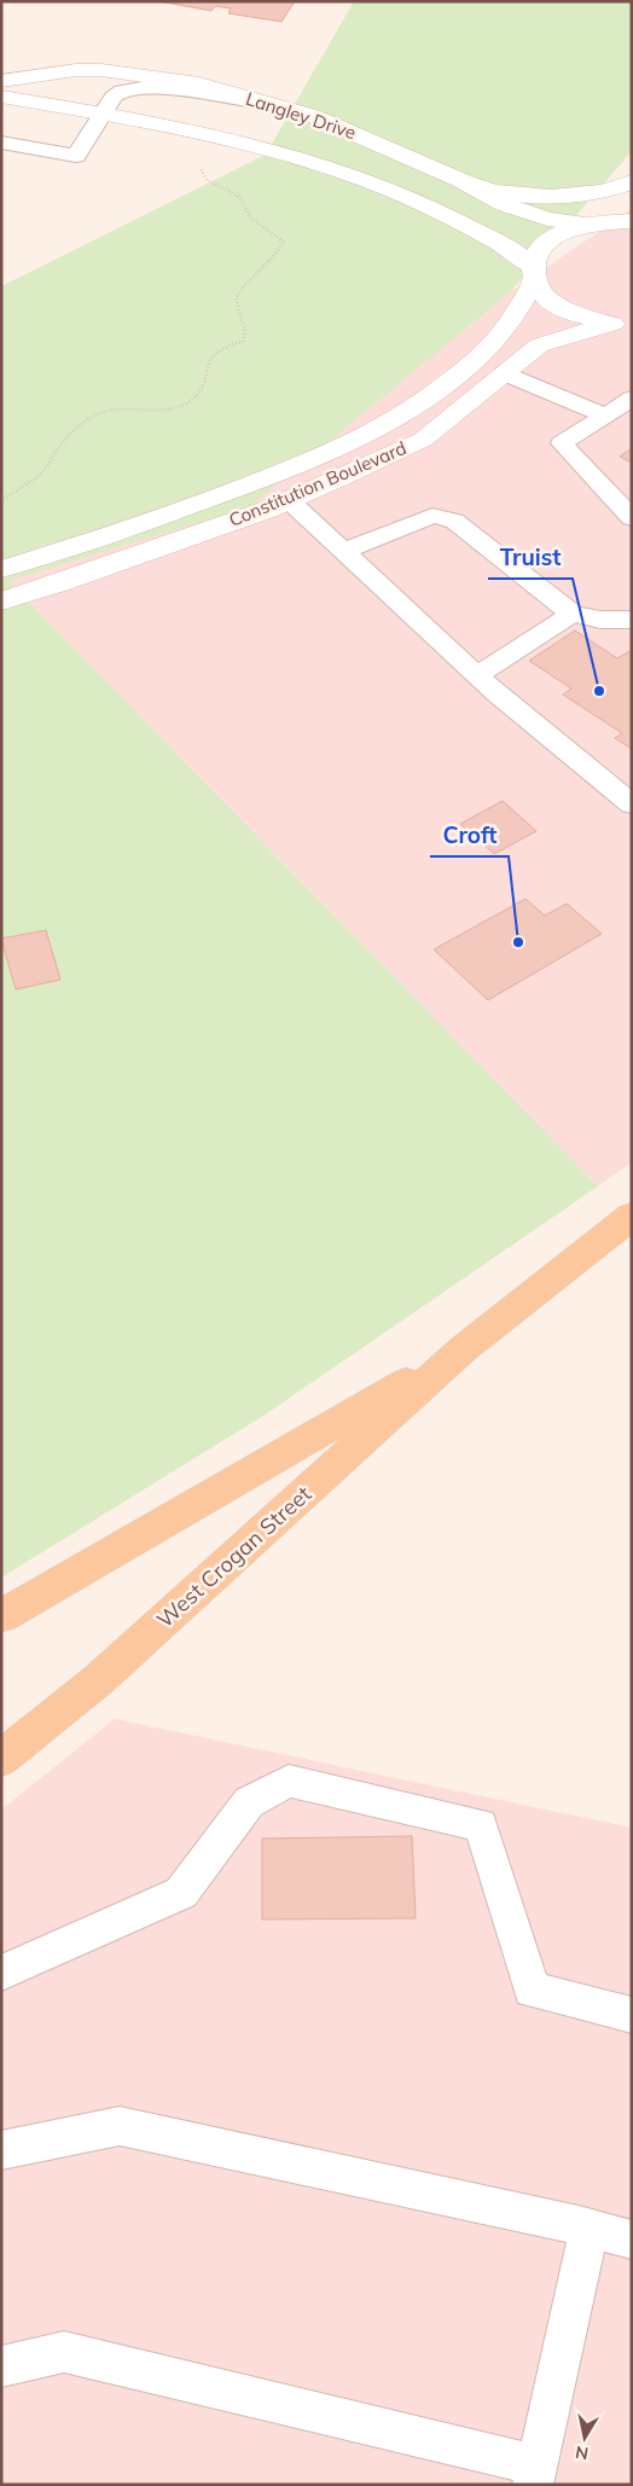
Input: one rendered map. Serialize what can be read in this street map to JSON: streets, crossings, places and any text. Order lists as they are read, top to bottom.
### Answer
{
  "streets": {
    "main road": ["West Crogan Street"],
    "street": ["Langley Drive", "Constitution Boulevard"]
  },
  "crossings": [
    ["Langley Drive", "Constitution Boulevard"]
  ],
  "places": ["Truist", "Croft"],
  "north": "bottom"
}
